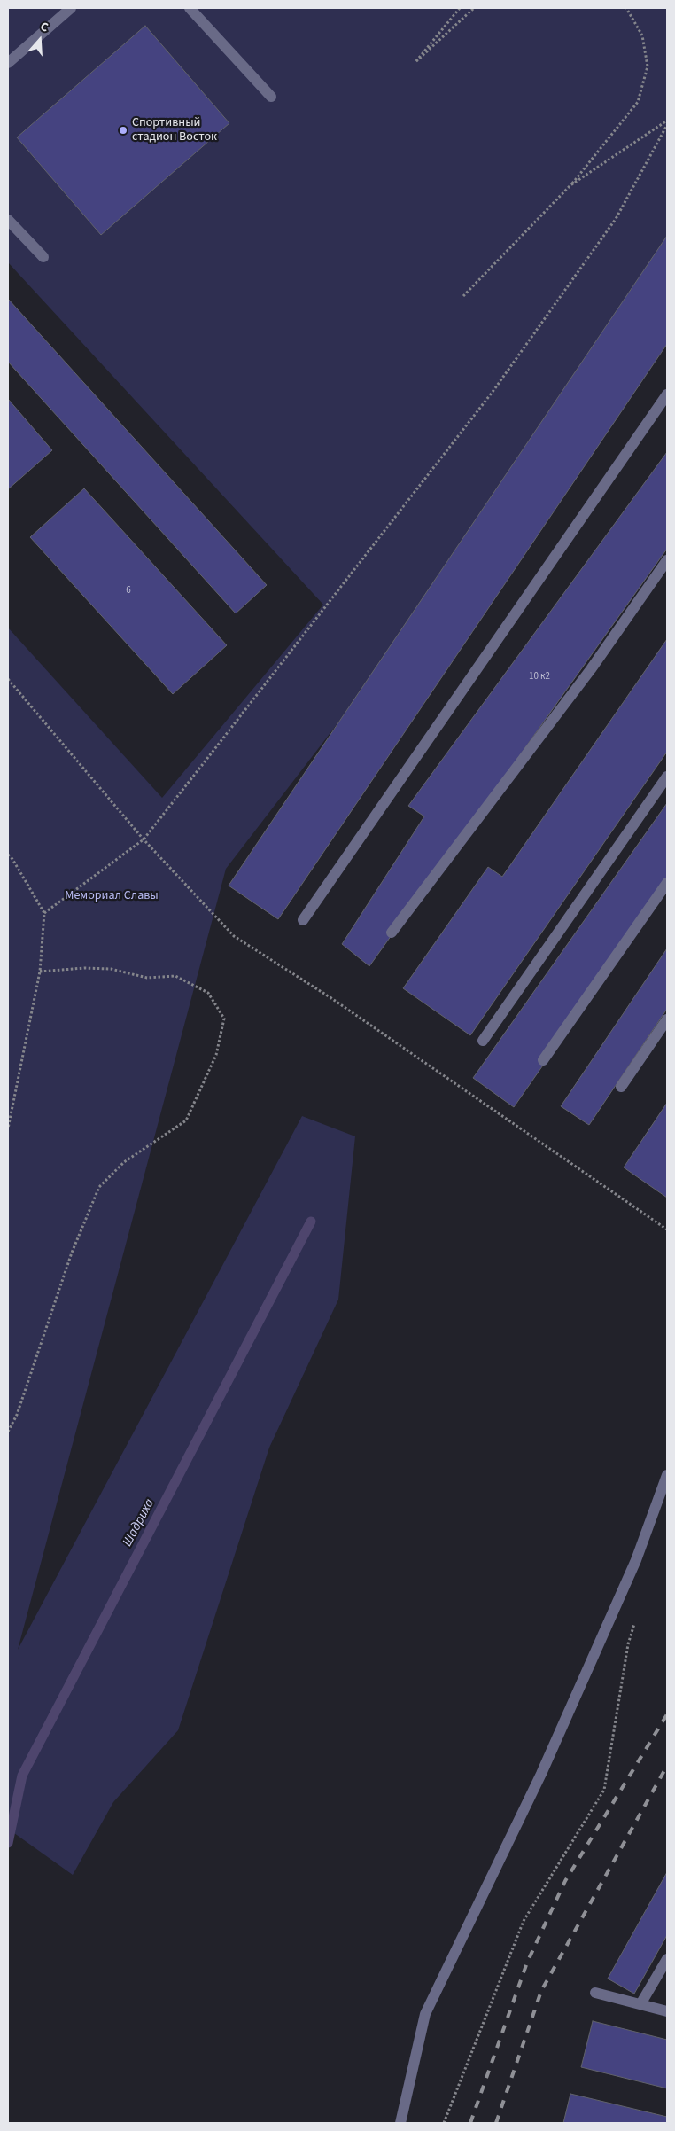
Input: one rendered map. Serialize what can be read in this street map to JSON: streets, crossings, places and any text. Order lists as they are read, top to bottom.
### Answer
{
  "water": ["Шадриха"],
  "parks": ["Мемориал Славы"],
  "places": ["Спортивный стадион Восток"],
  "house_numbers": ["6", "10 к2"],
  "north": "top"
}
